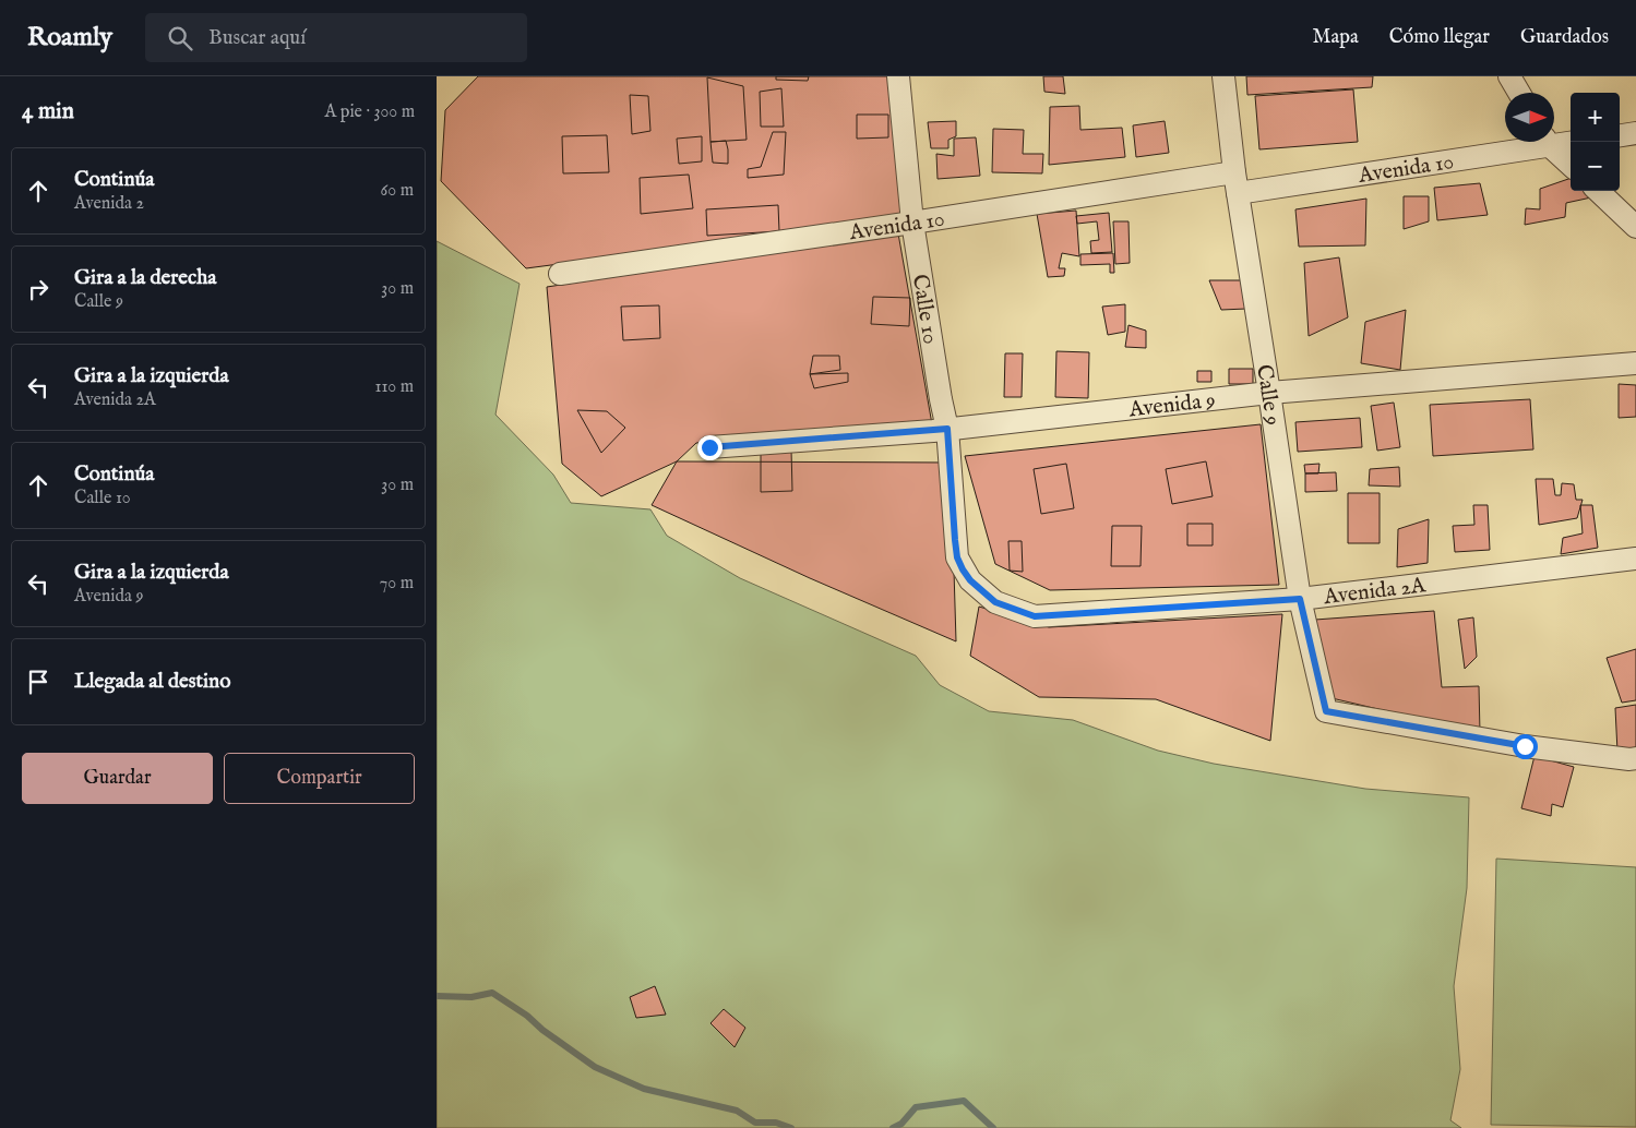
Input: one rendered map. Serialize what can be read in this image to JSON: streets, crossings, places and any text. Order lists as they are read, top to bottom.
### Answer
{
  "streets": {
    "street": [
      "Avenida 10",
      "Calle 10",
      "Calle 9",
      "Avenida 9",
      "Avenida 2A"
    ]
  },
  "crossings": [
    ["Avenida 10", "Calle 10"],
    ["Avenida 10", "Calle 9"],
    ["Calle 10", "Avenida 9"],
    ["Calle 10", "Avenida 2A"],
    ["Calle 9", "Avenida 9"],
    ["Calle 9", "Avenida 2A"]
  ],
  "north": "right",
  "page": {
    "header": "Roamly",
    "search": "Buscar aquí",
    "nav": ["Mapa", "Cómo llegar", "Guardados"],
    "heading": ["4 min", "A pie · 300 m"],
    "map_buttons": ["+", "−"],
    "list": [
      ["Continúa", "Avenida 2", "60 m"],
      ["Gira a la derecha", "Calle 9", "30 m"],
      ["Gira a la izquierda", "Avenida 2A", "110 m"],
      ["Continúa", "Calle 10", "30 m"],
      ["Gira a la izquierda", "Avenida 9", "70 m"],
      "Llegada al destino"
    ],
    "buttons": ["Guardar", "Compartir"]
  }
}
